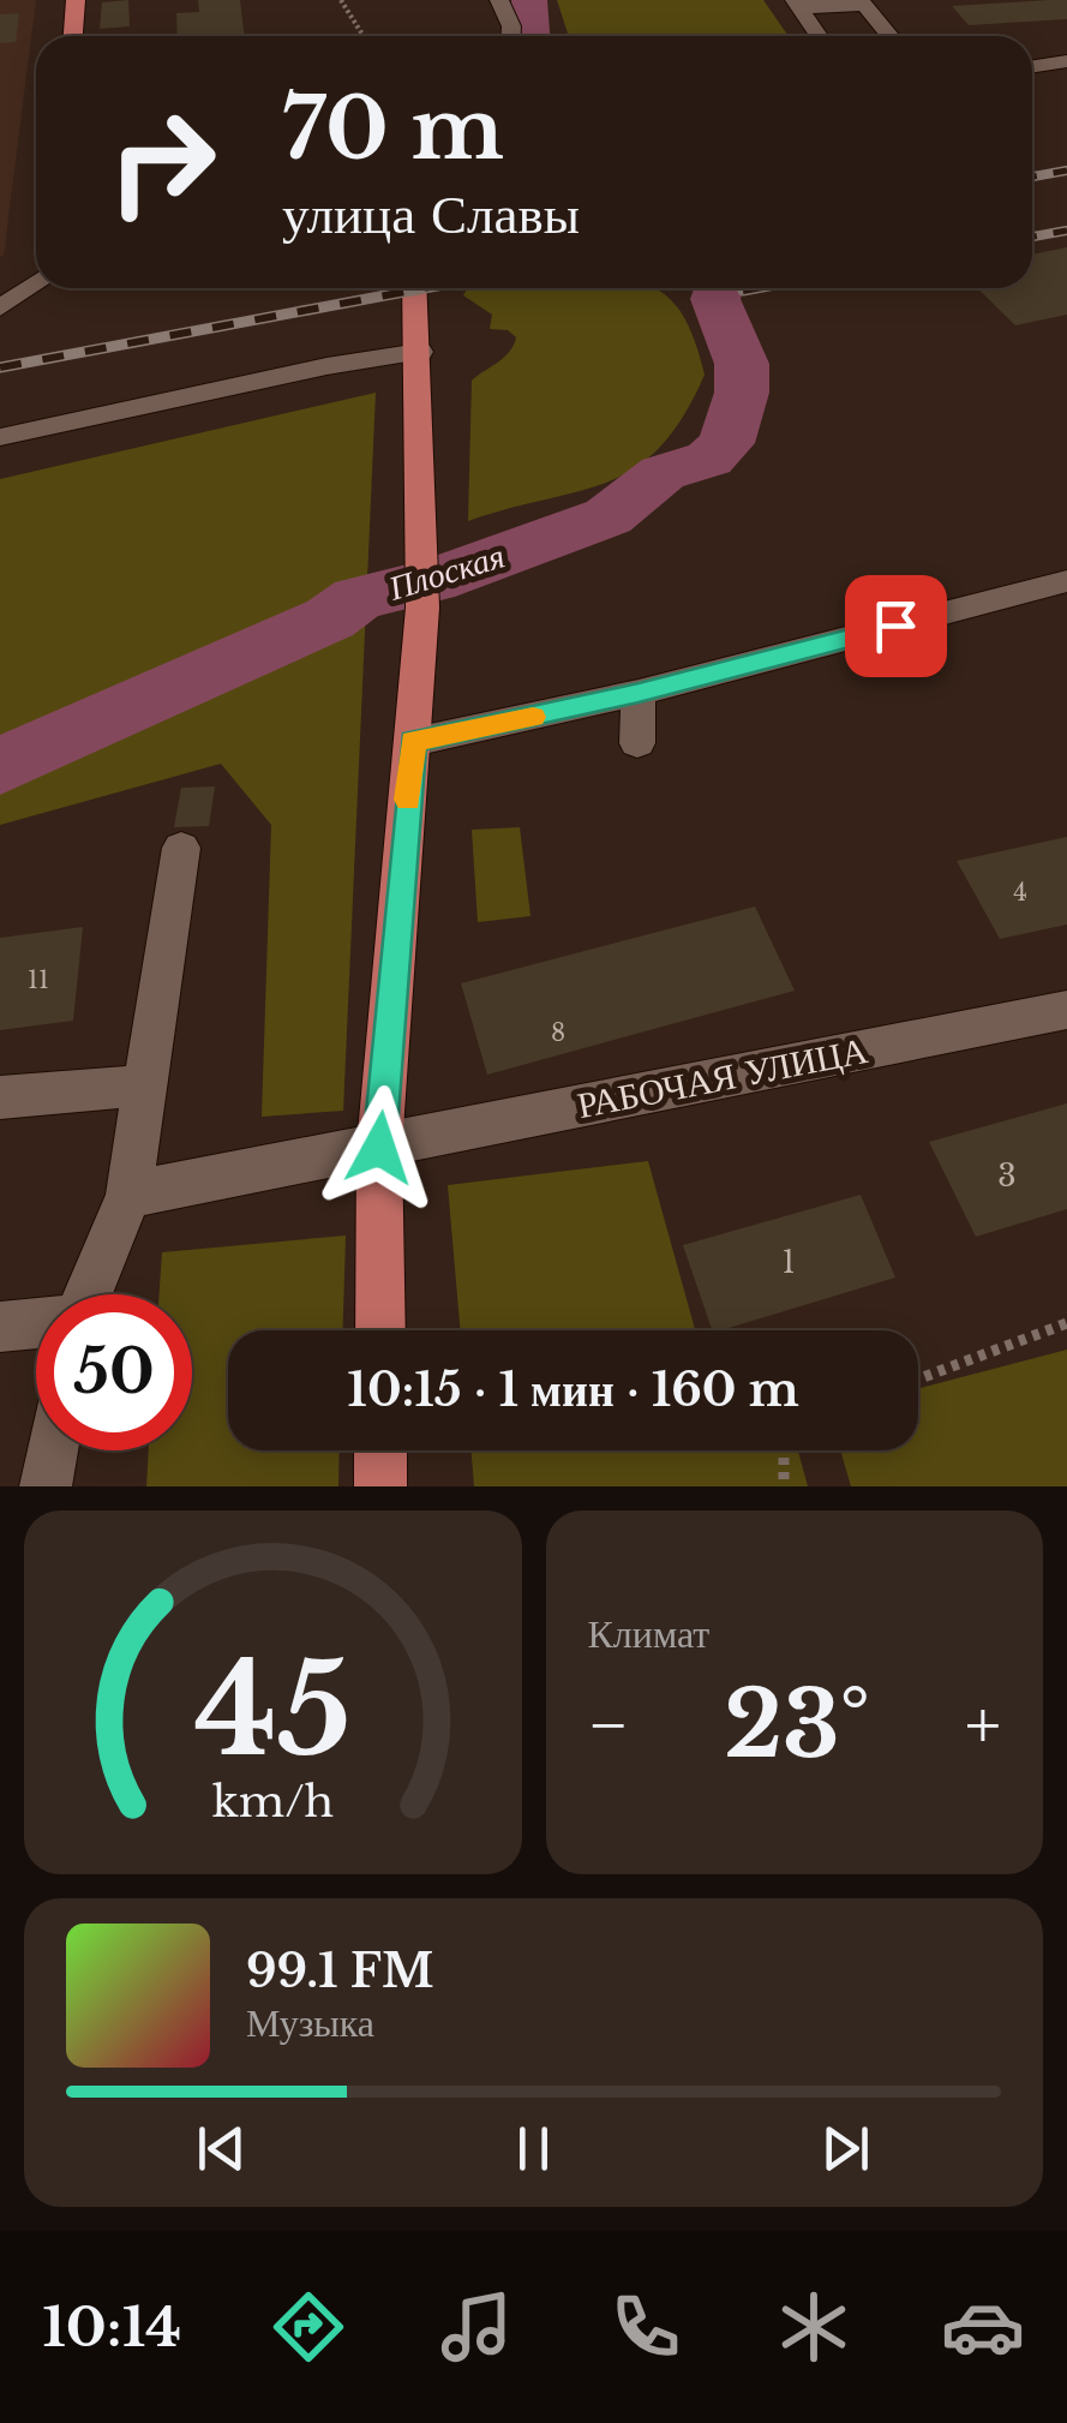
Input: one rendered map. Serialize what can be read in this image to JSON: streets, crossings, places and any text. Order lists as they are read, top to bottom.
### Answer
{
  "streets": {
    "street": ["РАБОЧАЯ УЛИЦА"]
  },
  "water": ["Плоская"],
  "house_numbers": [
    "4",
    "11",
    "8",
    "3",
    "1"
  ],
  "page": {
    "turn": ["70 m", "улица Славы"],
    "limit": "50",
    "trip": "10:15 · 1 мин · 160 m",
    "tile": "Климат",
    "heat": ["−", "23°", "+"],
    "song": ["99.1 FM", "Музыка"],
    "tabs": "10:14",
    "gauge": ["45", "km/h"]
  }
}
